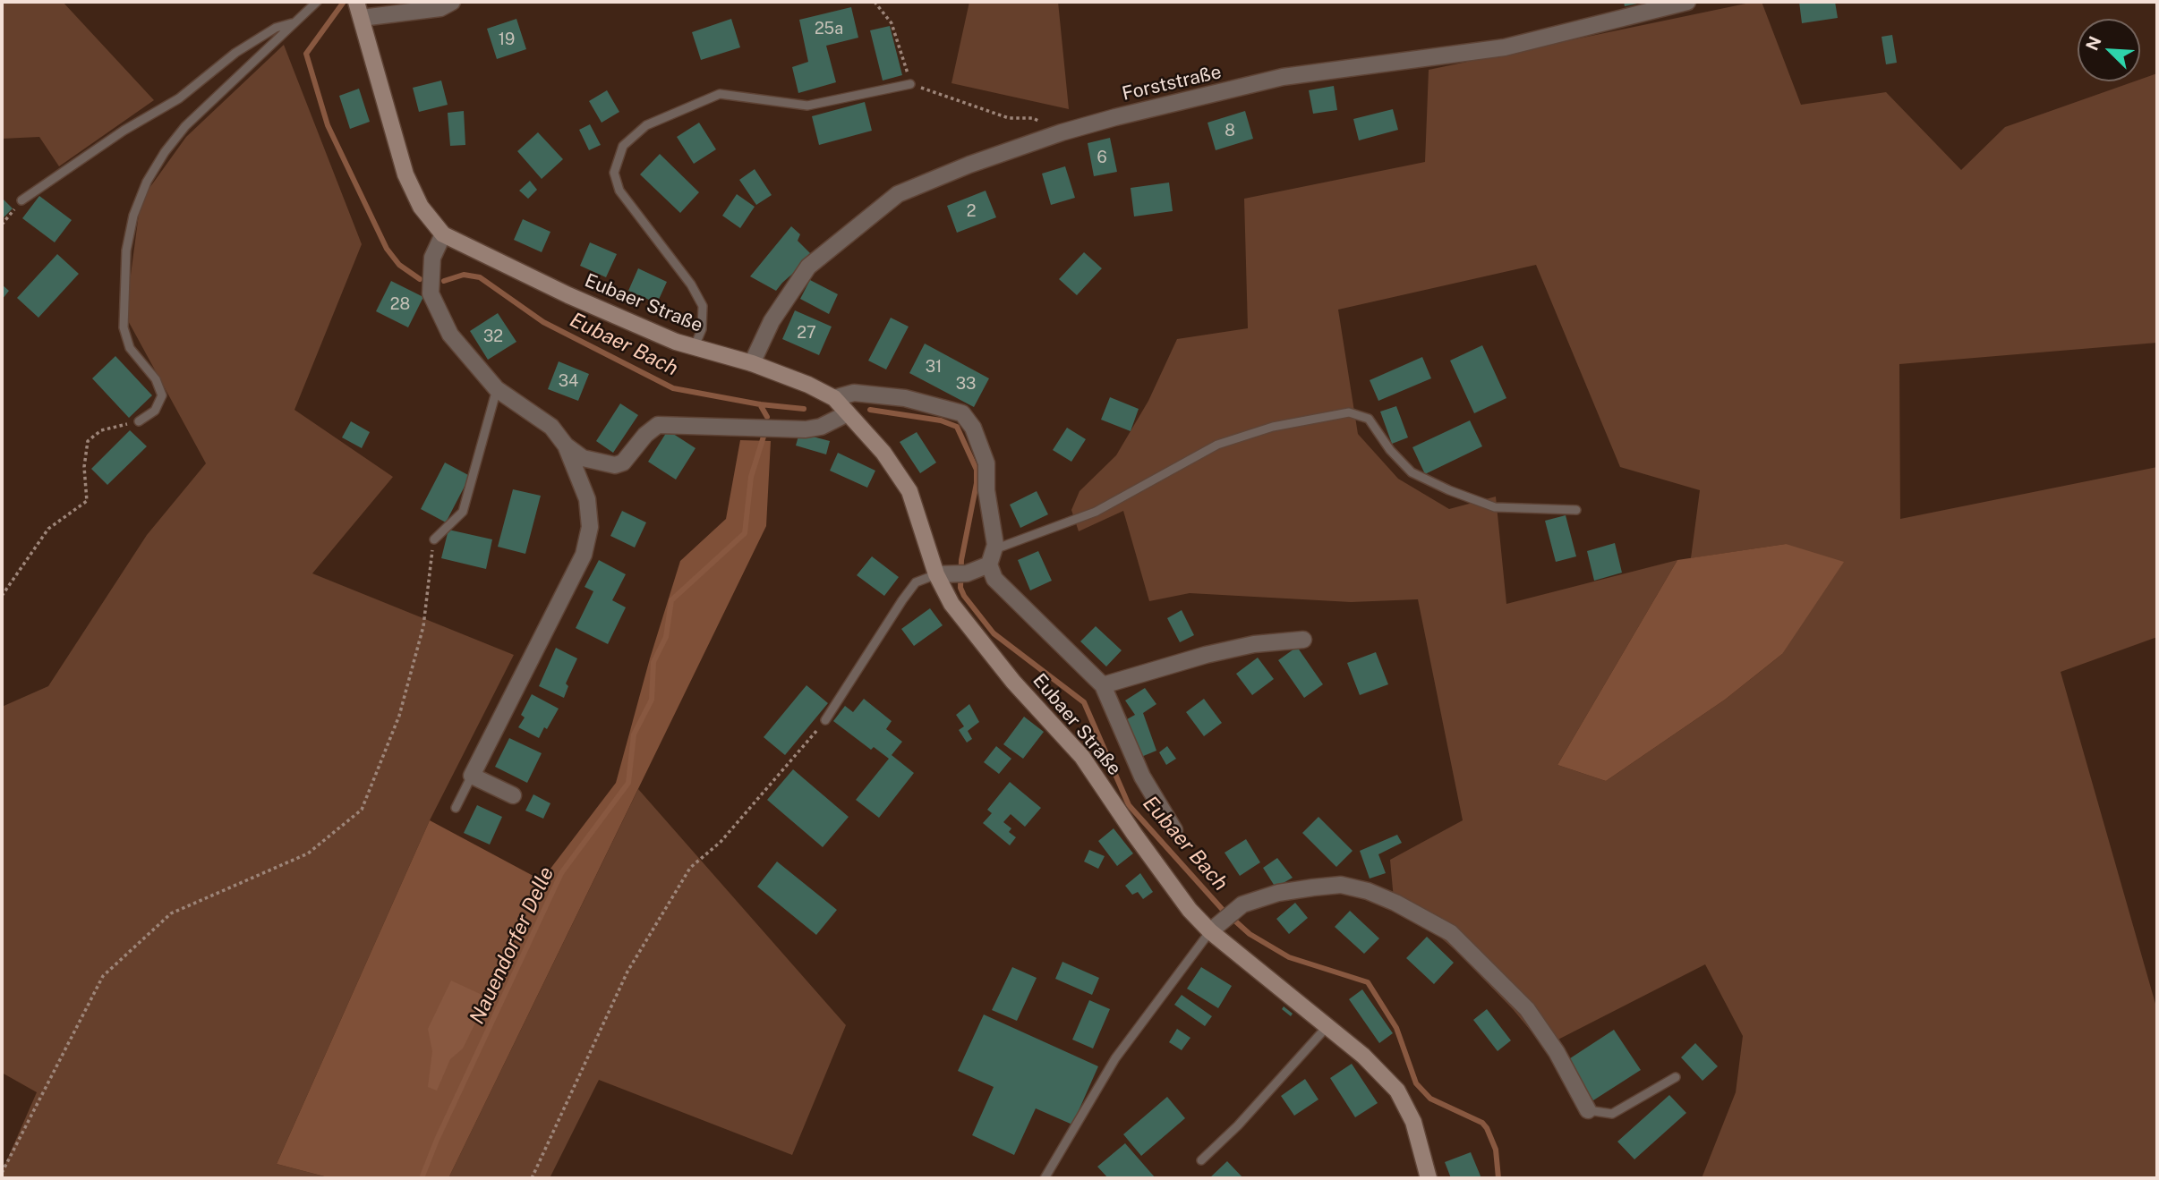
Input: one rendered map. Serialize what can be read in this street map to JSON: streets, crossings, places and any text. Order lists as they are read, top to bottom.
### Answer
{
  "streets": {
    "street": ["Forststraße", "Eubaer Straße"]
  },
  "crossings": [
    ["Forststraße", "Eubaer Straße"]
  ],
  "water": ["Eubaer Bach", "Nauendorfer Delle"],
  "house_numbers": [
    "25a",
    "19",
    "8",
    "6",
    "2",
    "28",
    "27",
    "32",
    "31",
    "34",
    "33"
  ],
  "north": "top left"
}
